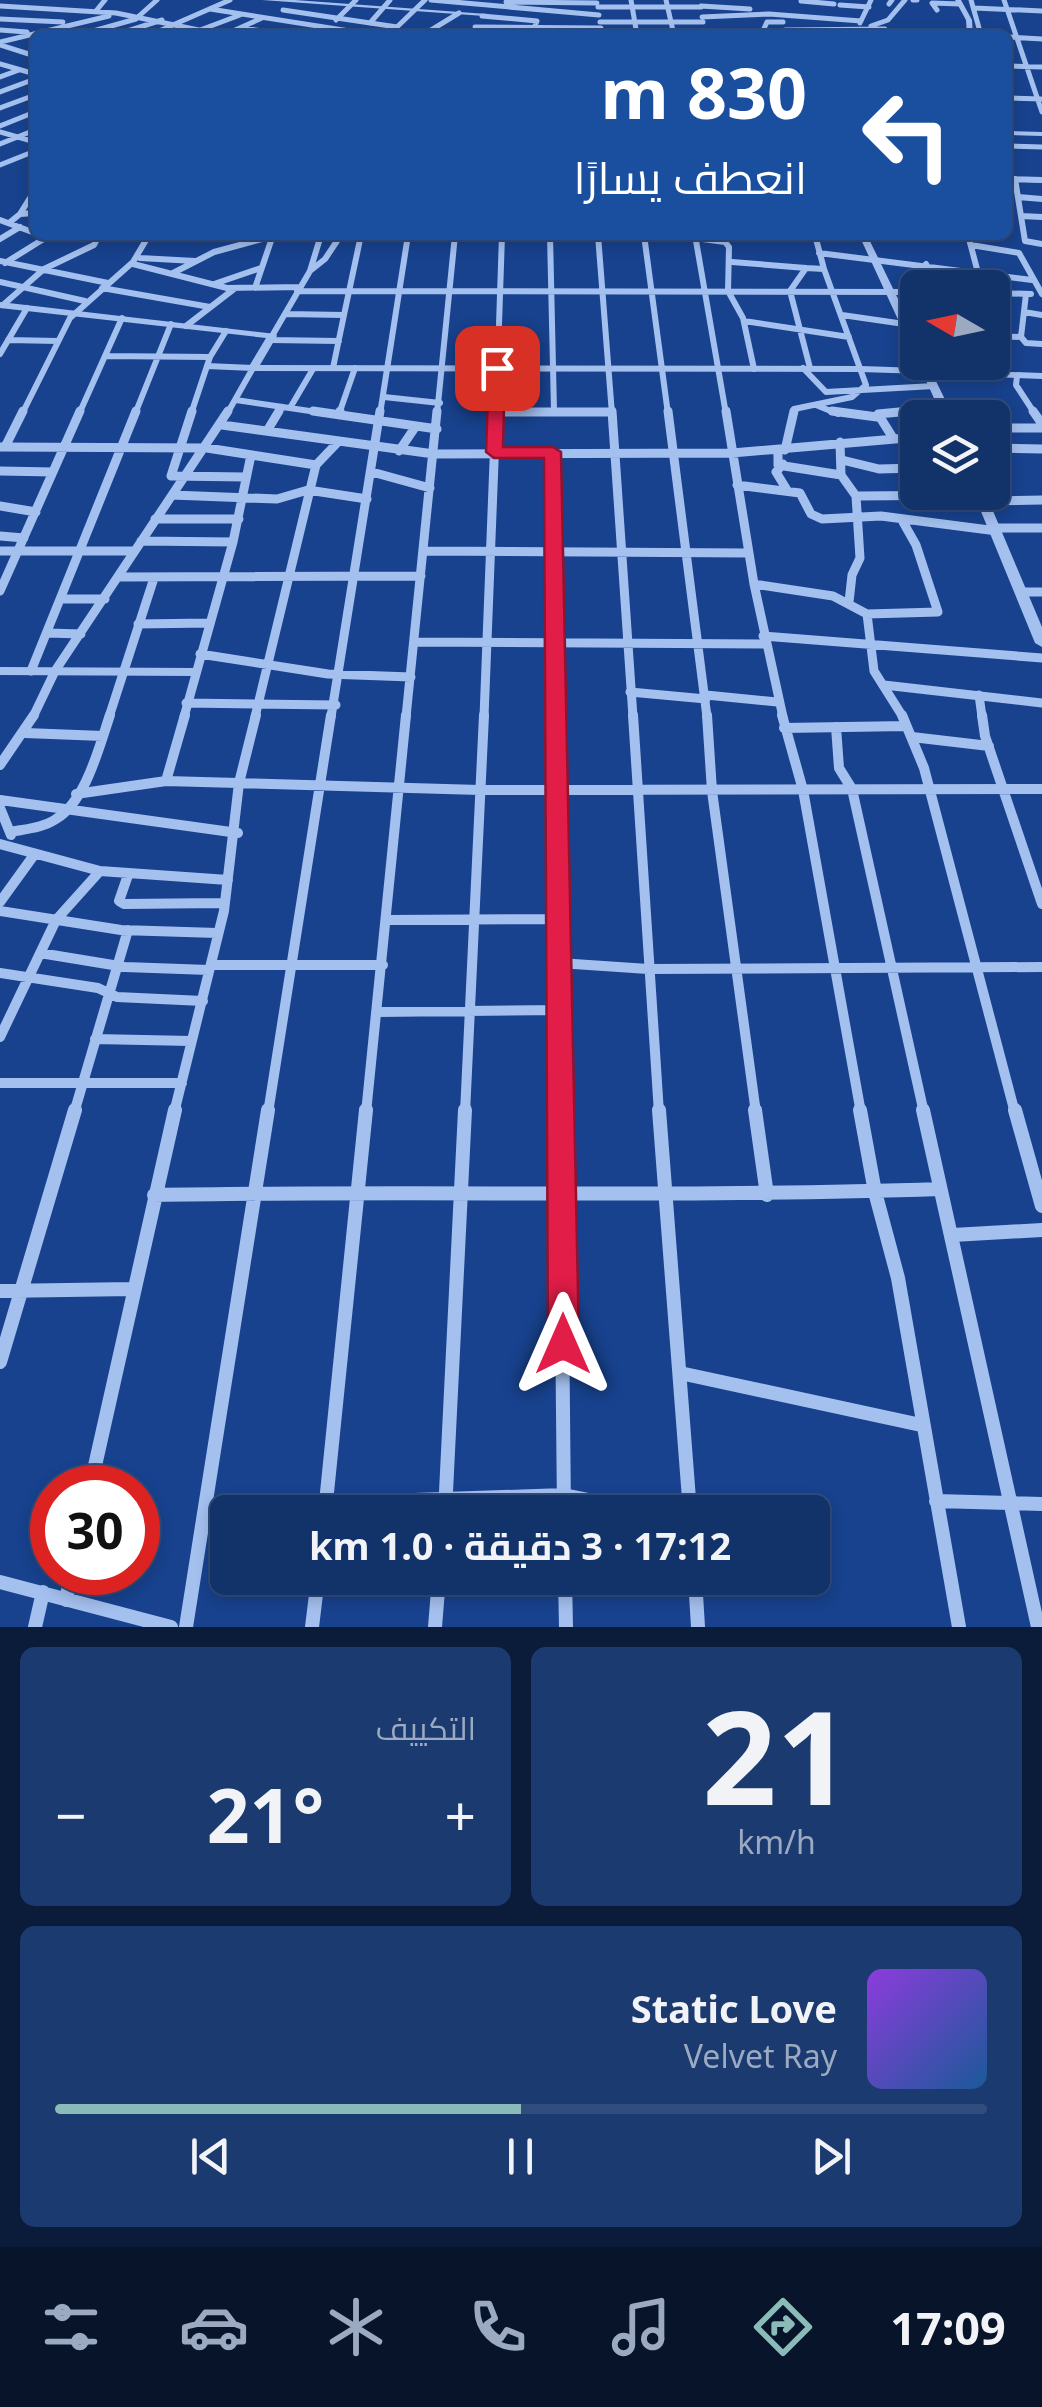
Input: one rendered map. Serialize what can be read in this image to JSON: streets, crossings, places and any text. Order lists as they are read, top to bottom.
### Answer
{
  "north": "left",
  "page": {
    "turn": ["830 m", "انعطف يسارًا"],
    "limit": "30",
    "trip": "17:12 · 3 دقيقة · 1.0 km",
    "tile": [
      ["21", "km/h"],
      "التكييف"
    ],
    "heat": ["−", "21°", "+"],
    "song": ["Static Love", "Velvet Ray"],
    "tabs": "17:09"
  }
}
